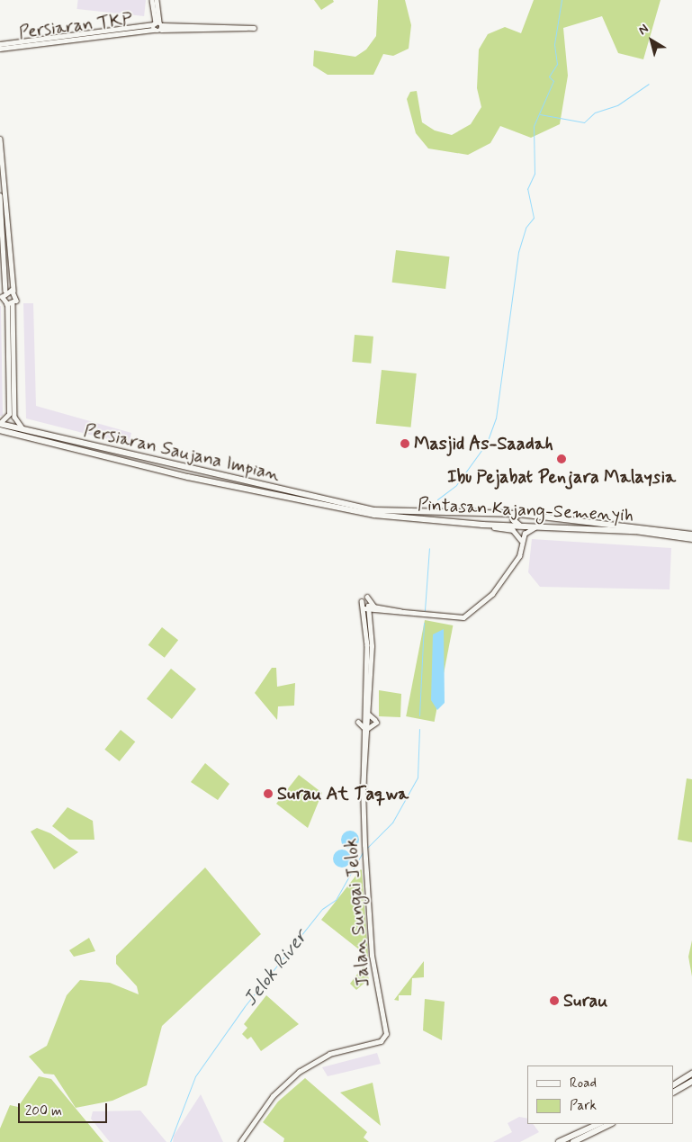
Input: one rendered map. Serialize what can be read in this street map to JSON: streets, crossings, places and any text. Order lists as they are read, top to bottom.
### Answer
{
  "streets": {
    "main road": ["Persiaran Saujana Impian", "Pintasan Kajang-Semenyih"],
    "street": ["Persiaran TKP", "Jalan Sungai Jelok"]
  },
  "crossings": [
    ["Persiaran Saujana Impian", "Pintasan Kajang-Semenyih"]
  ],
  "water": ["Jelok River"],
  "places": [
    "Masjid As-Saadah",
    "Ibu Pejabat Penjara Malaysia",
    "Surau At Taqwa",
    "Surau"
  ],
  "legend": ["Road", "Park"],
  "scale_bar": "200 m",
  "north": "top left"
}
